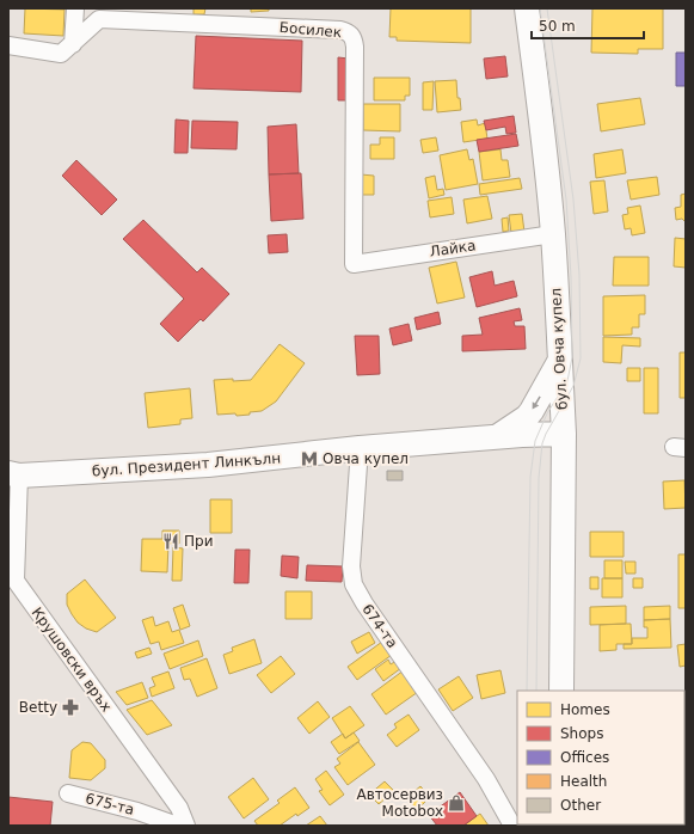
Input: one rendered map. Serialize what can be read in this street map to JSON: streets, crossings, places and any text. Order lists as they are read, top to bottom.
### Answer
{
  "streets": {
    "main road": ["бул. Овча купел", "бул. Президент Линкълн"],
    "street": [
      "Босилек",
      "Лайка",
      "674-та",
      "Крушовски връх",
      "675-та"
    ]
  },
  "crossings": [
    ["Босилек", "Лайка"],
    ["Лайка", "бул. Овча купел"],
    ["бул. Овча купел", "бул. Президент Линкълн"],
    ["бул. Президент Линкълн", "674-та"],
    ["бул. Президент Линкълн", "Крушовски връх"]
  ],
  "places": {
    "metro station": ["Овча купел"],
    "restaurant": ["При"],
    "pharmacy": ["Betty"],
    "shop": ["Автосервиз Motobox"]
  },
  "legend": [
    "Homes",
    "Shops",
    "Offices",
    "Health",
    "Other"
  ],
  "scale_bar": "50 m"
}
